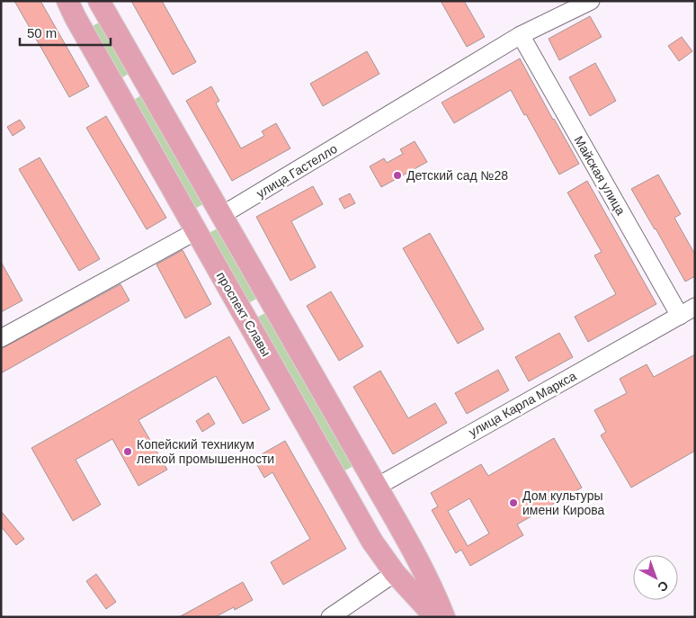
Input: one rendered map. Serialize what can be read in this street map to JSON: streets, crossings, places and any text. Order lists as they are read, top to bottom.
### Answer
{
  "streets": {
    "main road": ["улица Гастелло", "проспект Славы", "улица Карла Маркса"],
    "street": ["Майская улица"]
  },
  "crossings": [
    ["улица Гастелло", "Майская улица"],
    ["улица Гастелло", "проспект Славы"],
    ["Майская улица", "улица Карла Маркса"],
    ["проспект Славы", "улица Карла Маркса"]
  ],
  "places": ["Детский сад №28", "Копейский техникум легкой промышенности", "Дом культуры имени Кирова"],
  "scale_bar": "50 m",
  "north": "bottom right"
}
